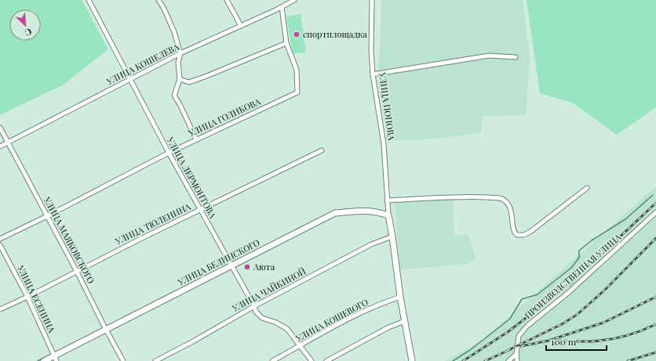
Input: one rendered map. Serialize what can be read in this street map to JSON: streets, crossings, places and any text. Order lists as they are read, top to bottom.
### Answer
{
  "streets": {
    "street": [
      "УЛИЦА КОШЕЛЕВА",
      "УЛИЦА ПОПОВА",
      "УЛИЦА ГОЛИКОВА",
      "УЛИЦА ЛЕРМОНТОВА",
      "УЛИЦА ТЮЛЕНИНА",
      "УЛИЦА МАЯКОВСКОГО",
      "УЛИЦА БЕЛИНСКОГО",
      "ПРОИЗВОДСТВЕННАЯ УЛИЦА",
      "УЛИЦА ЧАЙКИНОЙ",
      "УЛИЦА ЕСЕНИНА",
      "УЛИЦА КОШЕВОГО"
    ]
  },
  "crossings": [
    ["УЛИЦА КОШЕЛЕВА", "УЛИЦА ГОЛИКОВА"],
    ["УЛИЦА КОШЕЛЕВА", "УЛИЦА ЛЕРМОНТОВА"],
    ["УЛИЦА КОШЕЛЕВА", "УЛИЦА МАЯКОВСКОГО"],
    ["УЛИЦА ПОПОВА", "УЛИЦА БЕЛИНСКОГО"],
    ["УЛИЦА ГОЛИКОВА", "УЛИЦА ЛЕРМОНТОВА"],
    ["УЛИЦА ГОЛИКОВА", "УЛИЦА МАЯКОВСКОГО"],
    ["УЛИЦА ЛЕРМОНТОВА", "УЛИЦА ТЮЛЕНИНА"],
    ["УЛИЦА ЛЕРМОНТОВА", "УЛИЦА БЕЛИНСКОГО"],
    ["УЛИЦА ЛЕРМОНТОВА", "УЛИЦА ЧАЙКИНОЙ"],
    ["УЛИЦА ЛЕРМОНТОВА", "УЛИЦА КОШЕВОГО"],
    ["УЛИЦА ТЮЛЕНИНА", "УЛИЦА МАЯКОВСКОГО"],
    ["УЛИЦА ТЮЛЕНИНА", "УЛИЦА ЕСЕНИНА"],
    ["УЛИЦА МАЯКОВСКОГО", "УЛИЦА БЕЛИНСКОГО"],
    ["УЛИЦА БЕЛИНСКОГО", "УЛИЦА ЕСЕНИНА"]
  ],
  "places": ["спортплощадка", "Аюта"],
  "scale_bar": "100 m",
  "north": "bottom right"
}
